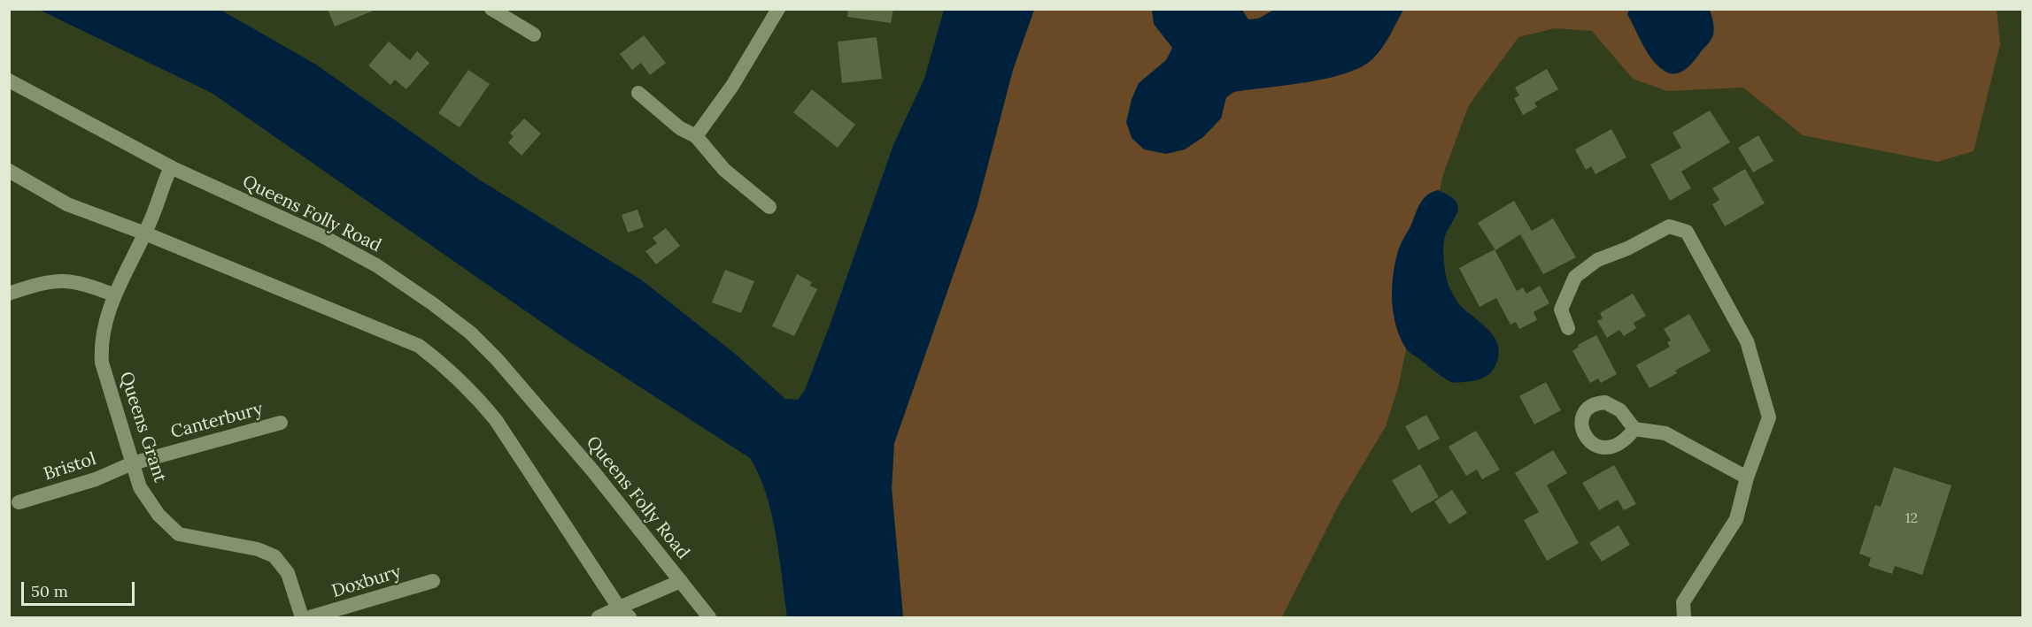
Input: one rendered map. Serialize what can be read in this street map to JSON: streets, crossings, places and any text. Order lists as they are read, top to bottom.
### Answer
{
  "streets": {
    "street": [
      "Queens Folly Road",
      "Canterbury",
      "Queens Grant",
      "Bristol",
      "Doxbury"
    ]
  },
  "crossings": [
    ["Queens Folly Road", "Queens Grant"],
    ["Canterbury", "Queens Grant"],
    ["Canterbury", "Bristol"],
    ["Queens Grant", "Bristol"]
  ],
  "house_numbers": ["12"],
  "scale_bar": "50 m"
}
